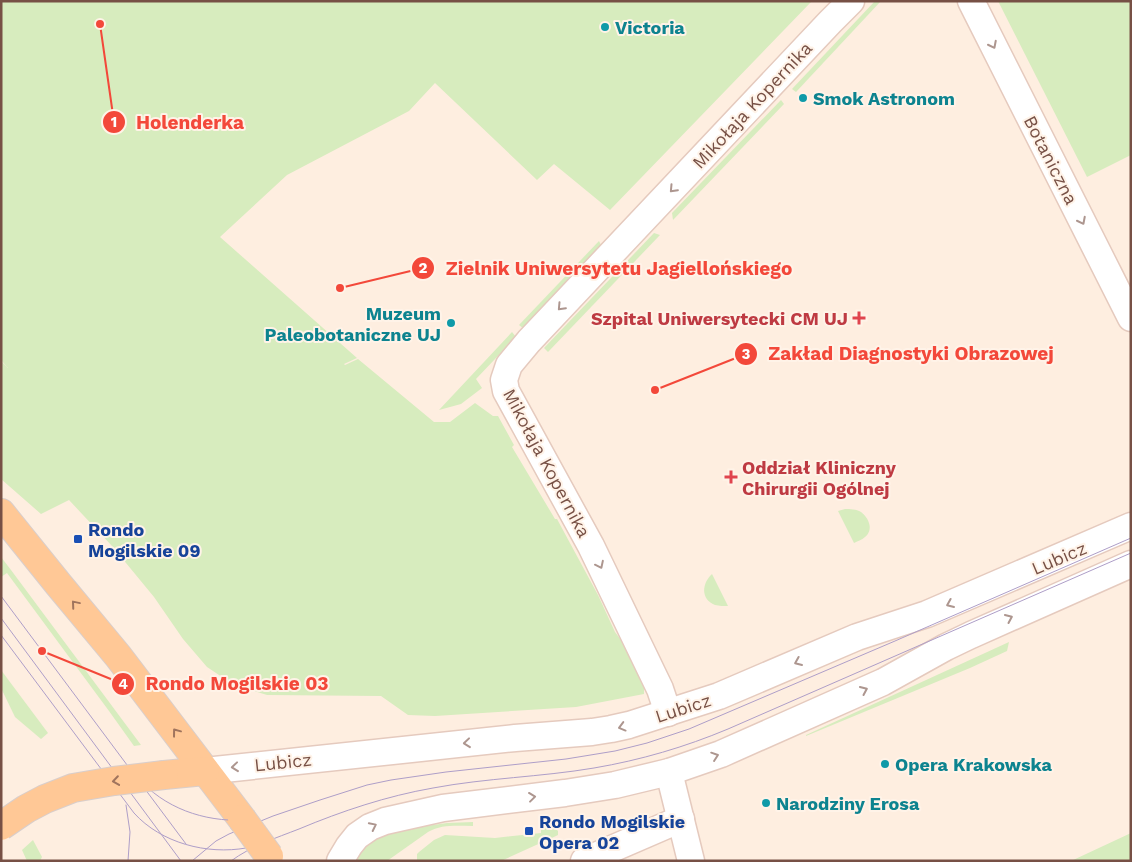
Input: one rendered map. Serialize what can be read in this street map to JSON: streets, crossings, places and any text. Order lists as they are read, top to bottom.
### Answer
{
  "streets": {
    "street": ["Mikołaja Kopernika", "Botaniczna", "Lubicz"]
  },
  "crossings": [
    ["Mikołaja Kopernika", "Lubicz"]
  ],
  "one_way": ["Mikołaja Kopernika", "Botaniczna"],
  "places": {
    "other": [
      "Holenderka",
      "Victoria",
      "Smok Astronom",
      "Zielnik Uniwersytetu Jagiellońskiego",
      "Muzeum Paleobotaniczne UJ",
      "Zakład Diagnostyki Obrazowej",
      "Rondo Mogilskie 03",
      "Opera Krakowska",
      "Narodziny Erosa"
    ],
    "health": ["Szpital Uniwersytecki CM UJ", "Oddział Kliniczny Chirurgii Ogólnej"],
    "transit": ["Rondo Mogilskie 09", "Rondo Mogilskie Opera 02"]
  }
}
